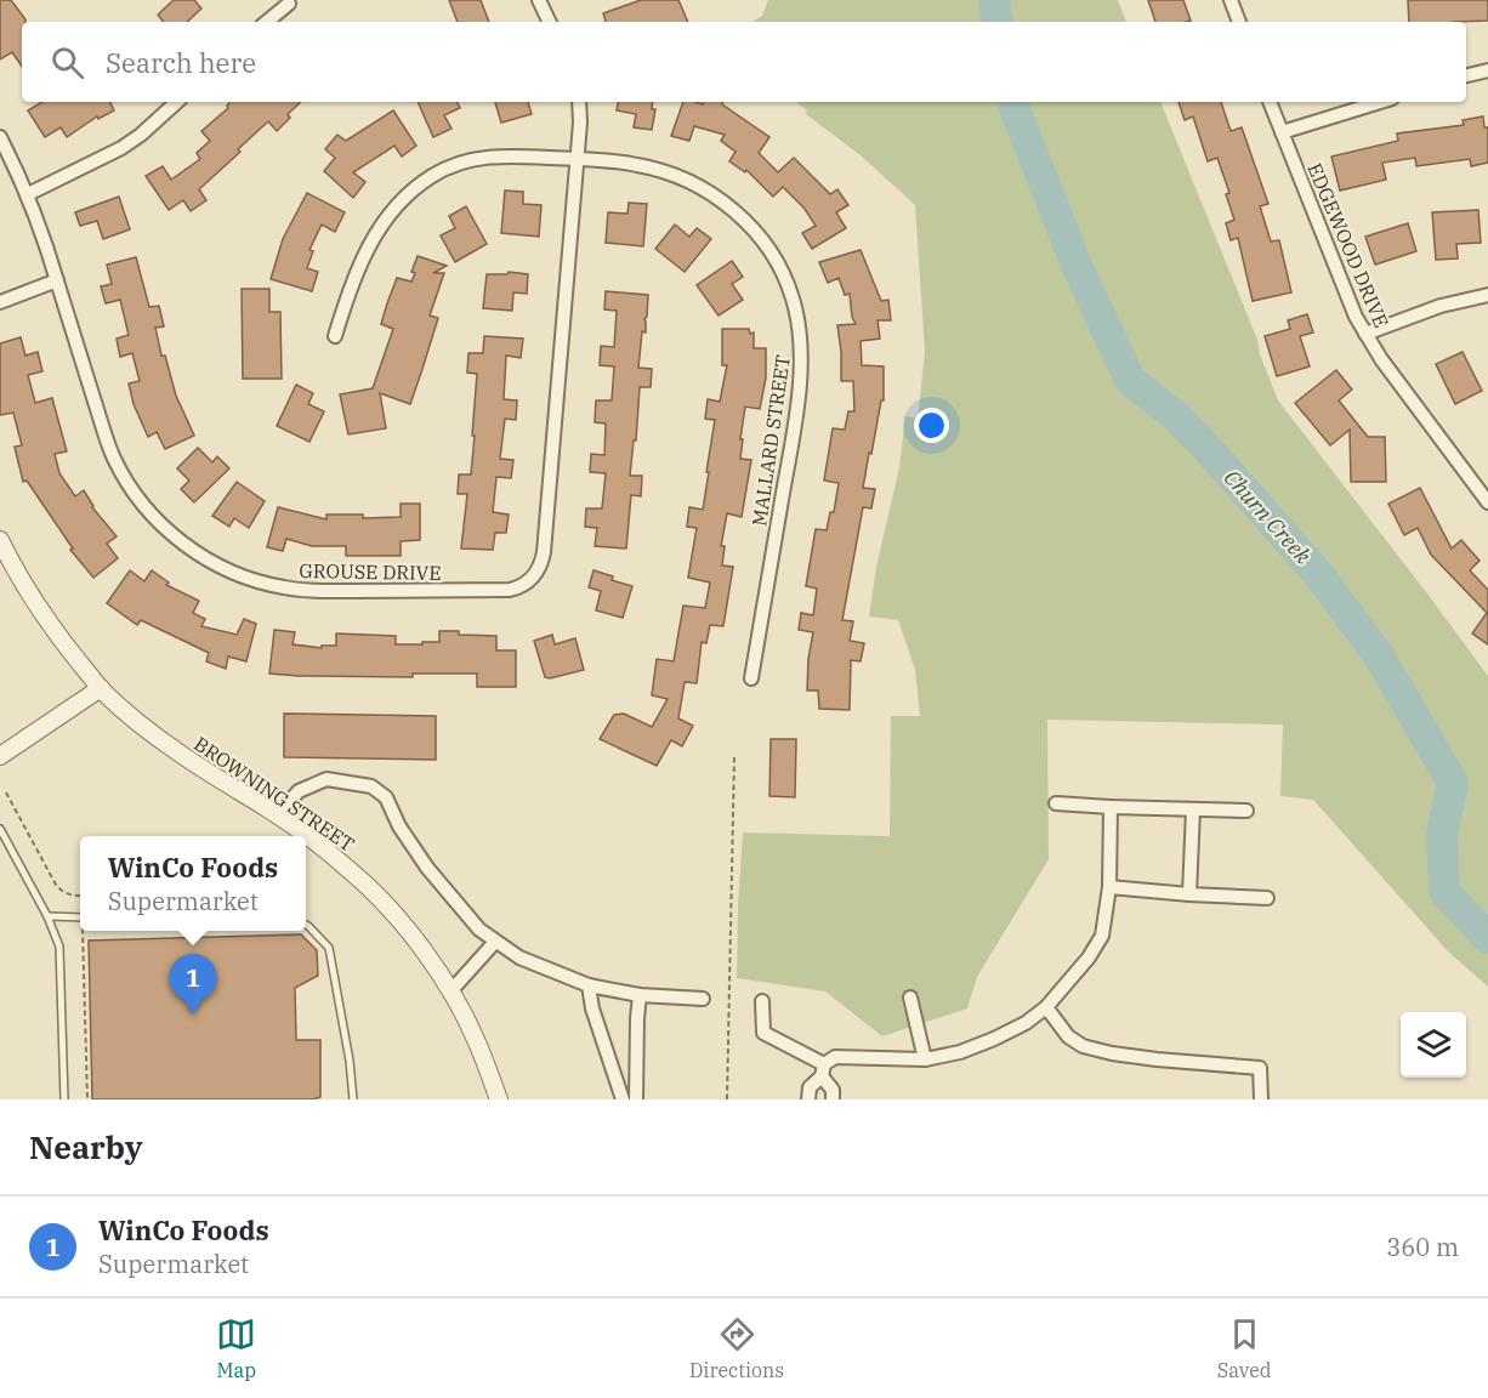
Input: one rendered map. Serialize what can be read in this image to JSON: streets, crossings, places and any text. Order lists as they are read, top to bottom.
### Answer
{
  "streets": {
    "street": [
      "EDGEWOOD DRIVE",
      "MALLARD STREET",
      "GROUSE DRIVE",
      "BROWNING STREET"
    ]
  },
  "crossings": [
    ["MALLARD STREET", "GROUSE DRIVE"]
  ],
  "water": ["Churn Creek"],
  "page": {
    "search": "Search here",
    "popup": ["WinCo Foods", "Supermarket"],
    "pins": "1",
    "heading": "Nearby",
    "list": [
      {
        "mark": "1",
        "name": "WinCo Foods",
        "note": "Supermarket",
        "value": "360 m"
      }
    ],
    "nav": ["Map", "Directions", "Saved"]
  }
}
